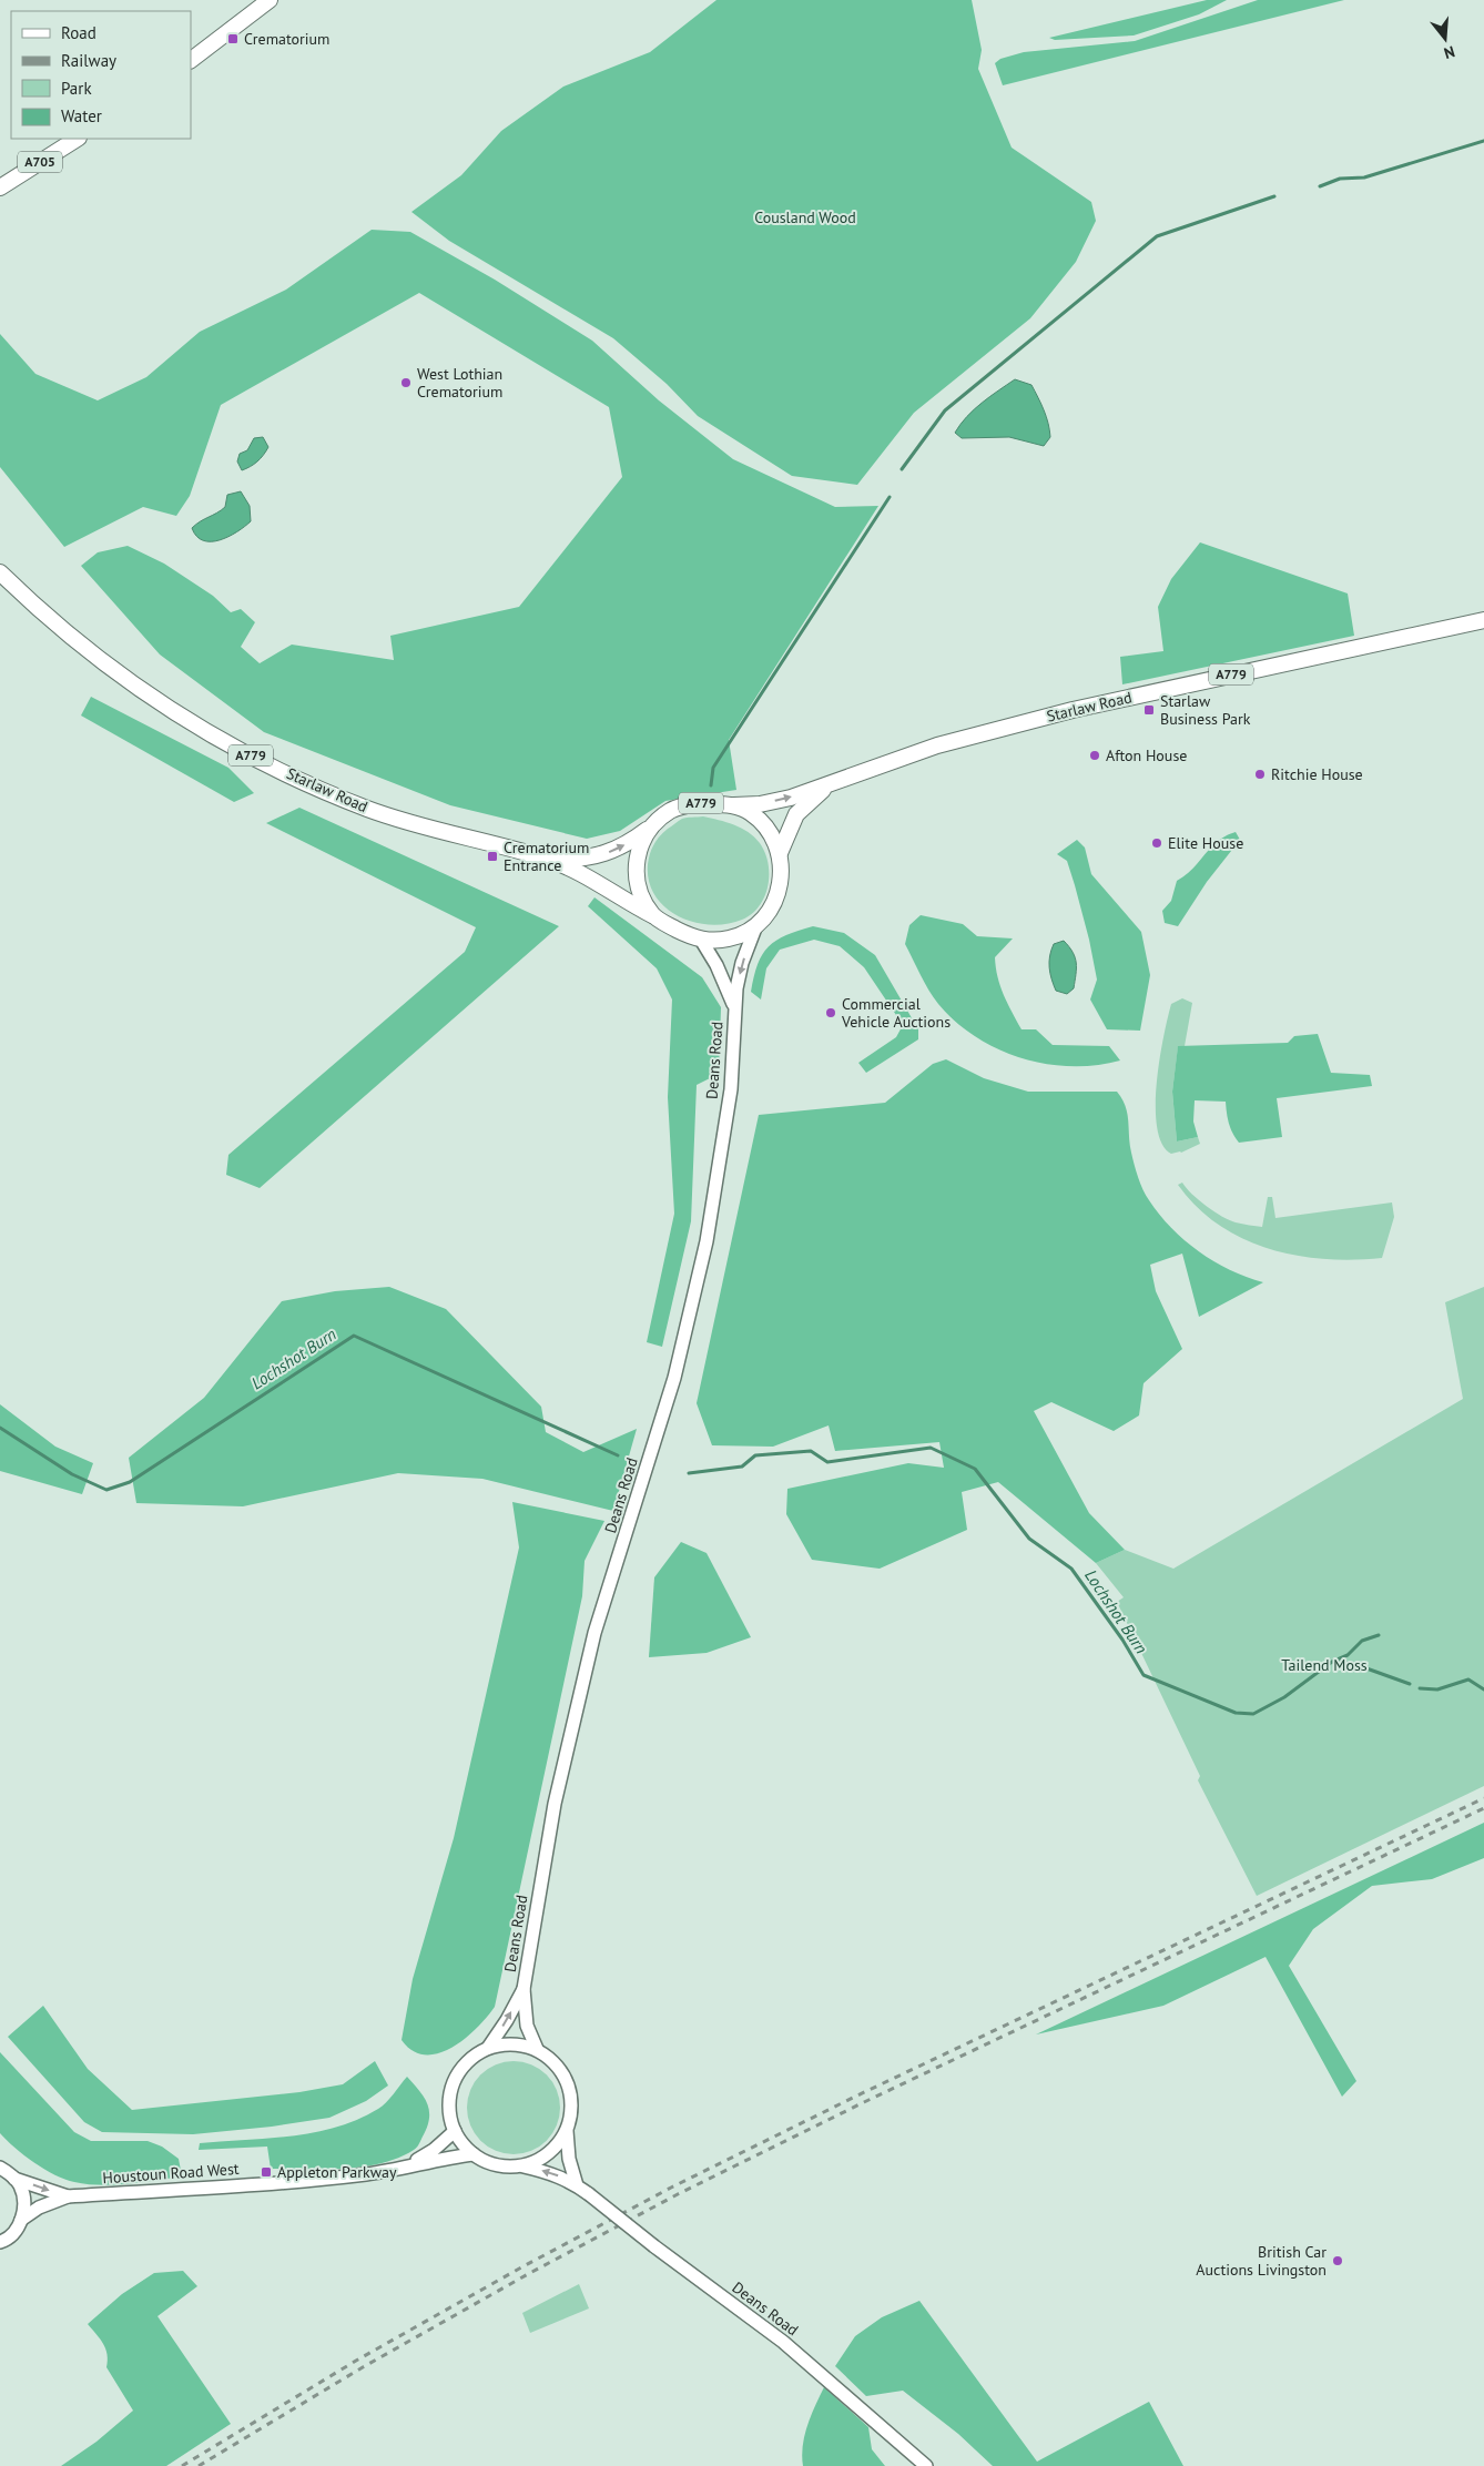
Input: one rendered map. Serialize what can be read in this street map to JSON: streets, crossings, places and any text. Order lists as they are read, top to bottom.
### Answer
{
  "streets": {
    "main road": ["A705", "A779", "Starlaw Road"],
    "street": ["Deans Road", "Houstoun Road West"]
  },
  "crossings": [
    ["A779", "Starlaw Road"],
    ["A779", "Deans Road"],
    ["Starlaw Road", "Deans Road"],
    ["Deans Road", "Houstoun Road West"]
  ],
  "water": ["Lochshot Burn"],
  "parks": ["Cousland Wood", "Tailend Moss"],
  "places": {
    "transit": [
      "Crematorium",
      "Starlaw Business Park",
      "Crematorium Entrance",
      "Appleton Parkway"
    ],
    "other": [
      "West Lothian Crematorium",
      "Afton House",
      "Ritchie House",
      "Elite House",
      "Commercial Vehicle Auctions",
      "British Car Auctions Livingston"
    ]
  },
  "legend": [
    "Road",
    "Railway",
    "Park",
    "Water"
  ],
  "north": "bottom"
}
